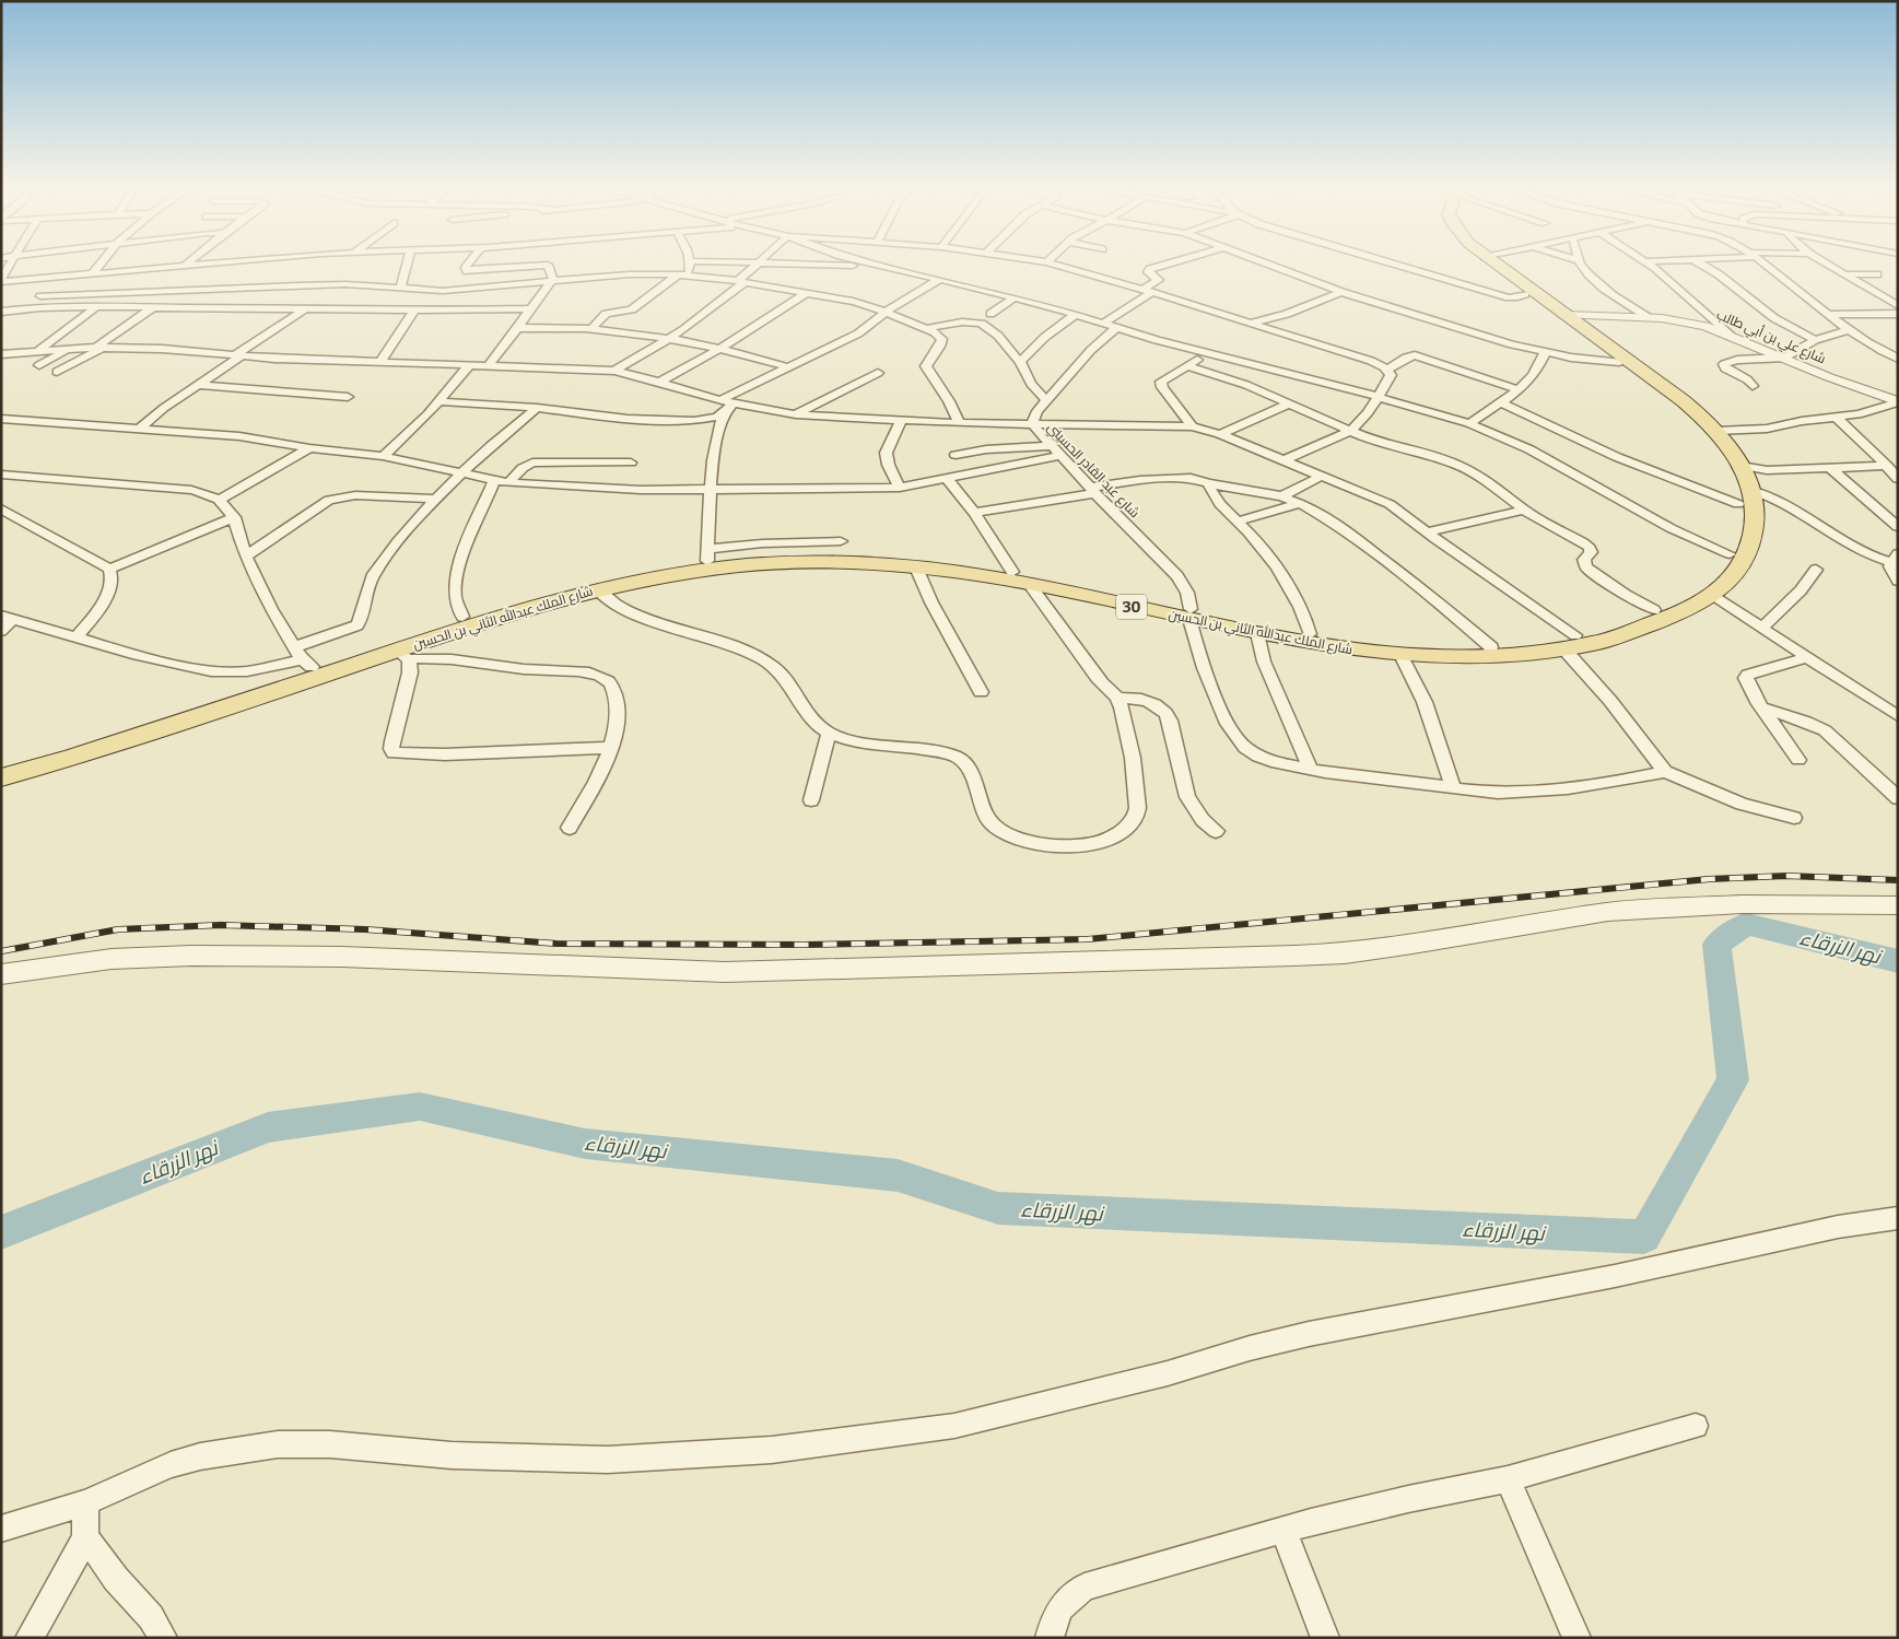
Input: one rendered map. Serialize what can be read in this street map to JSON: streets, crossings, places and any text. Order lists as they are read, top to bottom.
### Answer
{
  "streets": {
    "main road": ["30", "شارع الملك عبدالله الثاني بن الحسين"],
    "street": ["شارع علي بن أبي طالب", "شارع عبد القادر الحسيني"]
  },
  "crossings": [
    ["شارع علي بن أبي طالب", "شارع الملك عبدالله الثاني بن الحسين"],
    ["شارع عبد القادر الحسيني", "شارع الملك عبدالله الثاني بن الحسين"]
  ],
  "water": ["نهر الزرقاء"]
}
